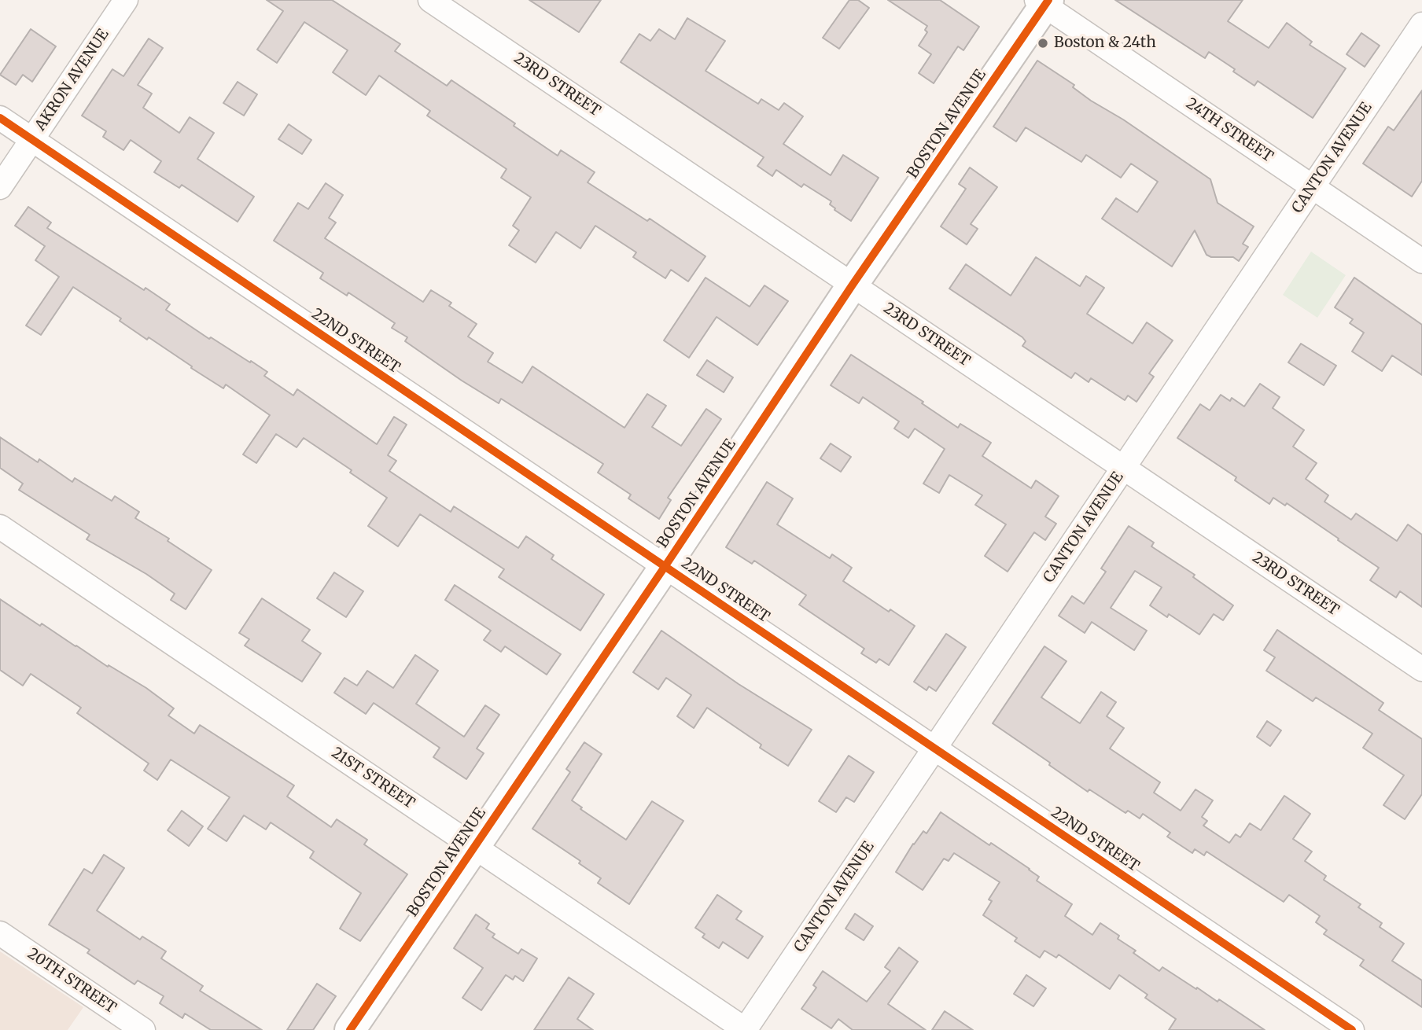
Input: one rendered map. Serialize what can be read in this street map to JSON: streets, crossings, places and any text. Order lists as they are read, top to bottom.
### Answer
{
  "streets": {
    "street": [
      "AKRON AVENUE",
      "23RD STREET",
      "BOSTON AVENUE",
      "24TH STREET",
      "CANTON AVENUE",
      "22ND STREET",
      "21ST STREET",
      "20TH STREET"
    ]
  },
  "crossings": [
    ["AKRON AVENUE", "22ND STREET"],
    ["23RD STREET", "BOSTON AVENUE"],
    ["23RD STREET", "CANTON AVENUE"],
    ["BOSTON AVENUE", "24TH STREET"],
    ["BOSTON AVENUE", "22ND STREET"],
    ["BOSTON AVENUE", "21ST STREET"],
    ["24TH STREET", "CANTON AVENUE"],
    ["CANTON AVENUE", "22ND STREET"],
    ["CANTON AVENUE", "21ST STREET"]
  ],
  "places": ["Boston & 24th"]
}
